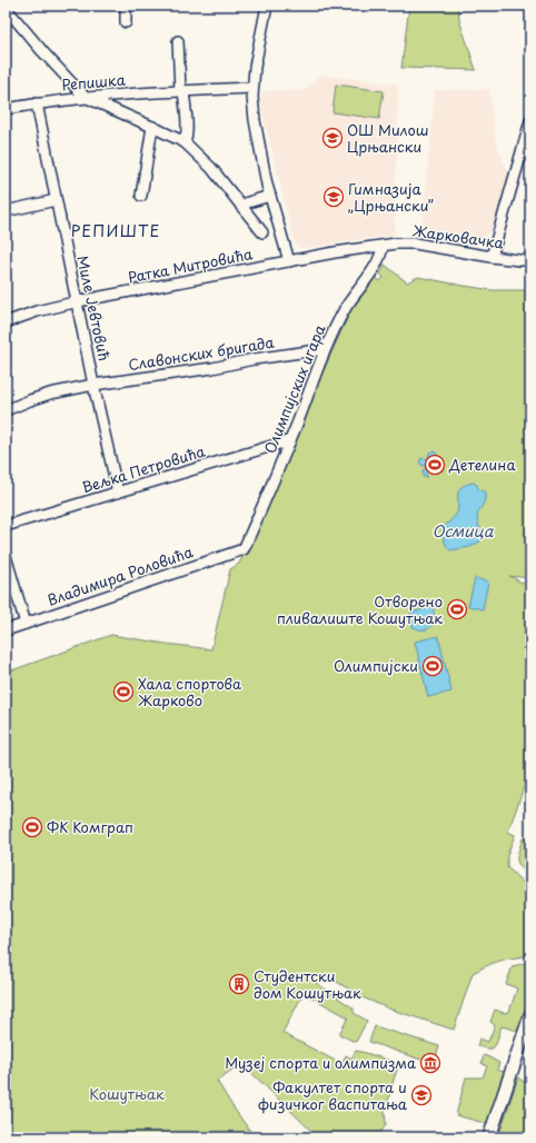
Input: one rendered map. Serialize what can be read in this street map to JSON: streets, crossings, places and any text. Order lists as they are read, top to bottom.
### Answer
{
  "streets": {
    "street": [
      "Репишка",
      "Жарковачка",
      "Ратка Митровића",
      "Миле Јевтовић",
      "Славонских бригада",
      "Олимпијских игара",
      "Вељка Петровића",
      "Владимира Роловића"
    ]
  },
  "crossings": [
    ["Репишка", "Миле Јевтовић"],
    ["Жарковачка", "Ратка Митровића"],
    ["Жарковачка", "Олимпијских игара"],
    ["Ратка Митровића", "Миле Јевтовић"],
    ["Ратка Митровића", "Олимпијских игара"],
    ["Миле Јевтовић", "Славонских бригада"],
    ["Миле Јевтовић", "Вељка Петровића"],
    ["Славонских бригада", "Олимпијских игара"],
    ["Олимпијских игара", "Вељка Петровића"],
    ["Олимпијских игара", "Владимира Роловића"]
  ],
  "districts": ["РЕПИШТЕ"],
  "water": ["Осмица"],
  "parks": ["Кошутњак"],
  "places": {
    "school or university": ["ОШ Милош Црњански", "Гимназија „Црњански”", "Факултет спорта и физичког васпитања"],
    "sports": [
      "Детелина",
      "Отворено пливалиште Кошутњак",
      "Олимпијски",
      "Хала спортова Жарково",
      "ФК Комграп"
    ],
    "building": ["Студентски дом Кошутњак"],
    "museum": ["Музеј спорта и олимпизма"]
  }
}
